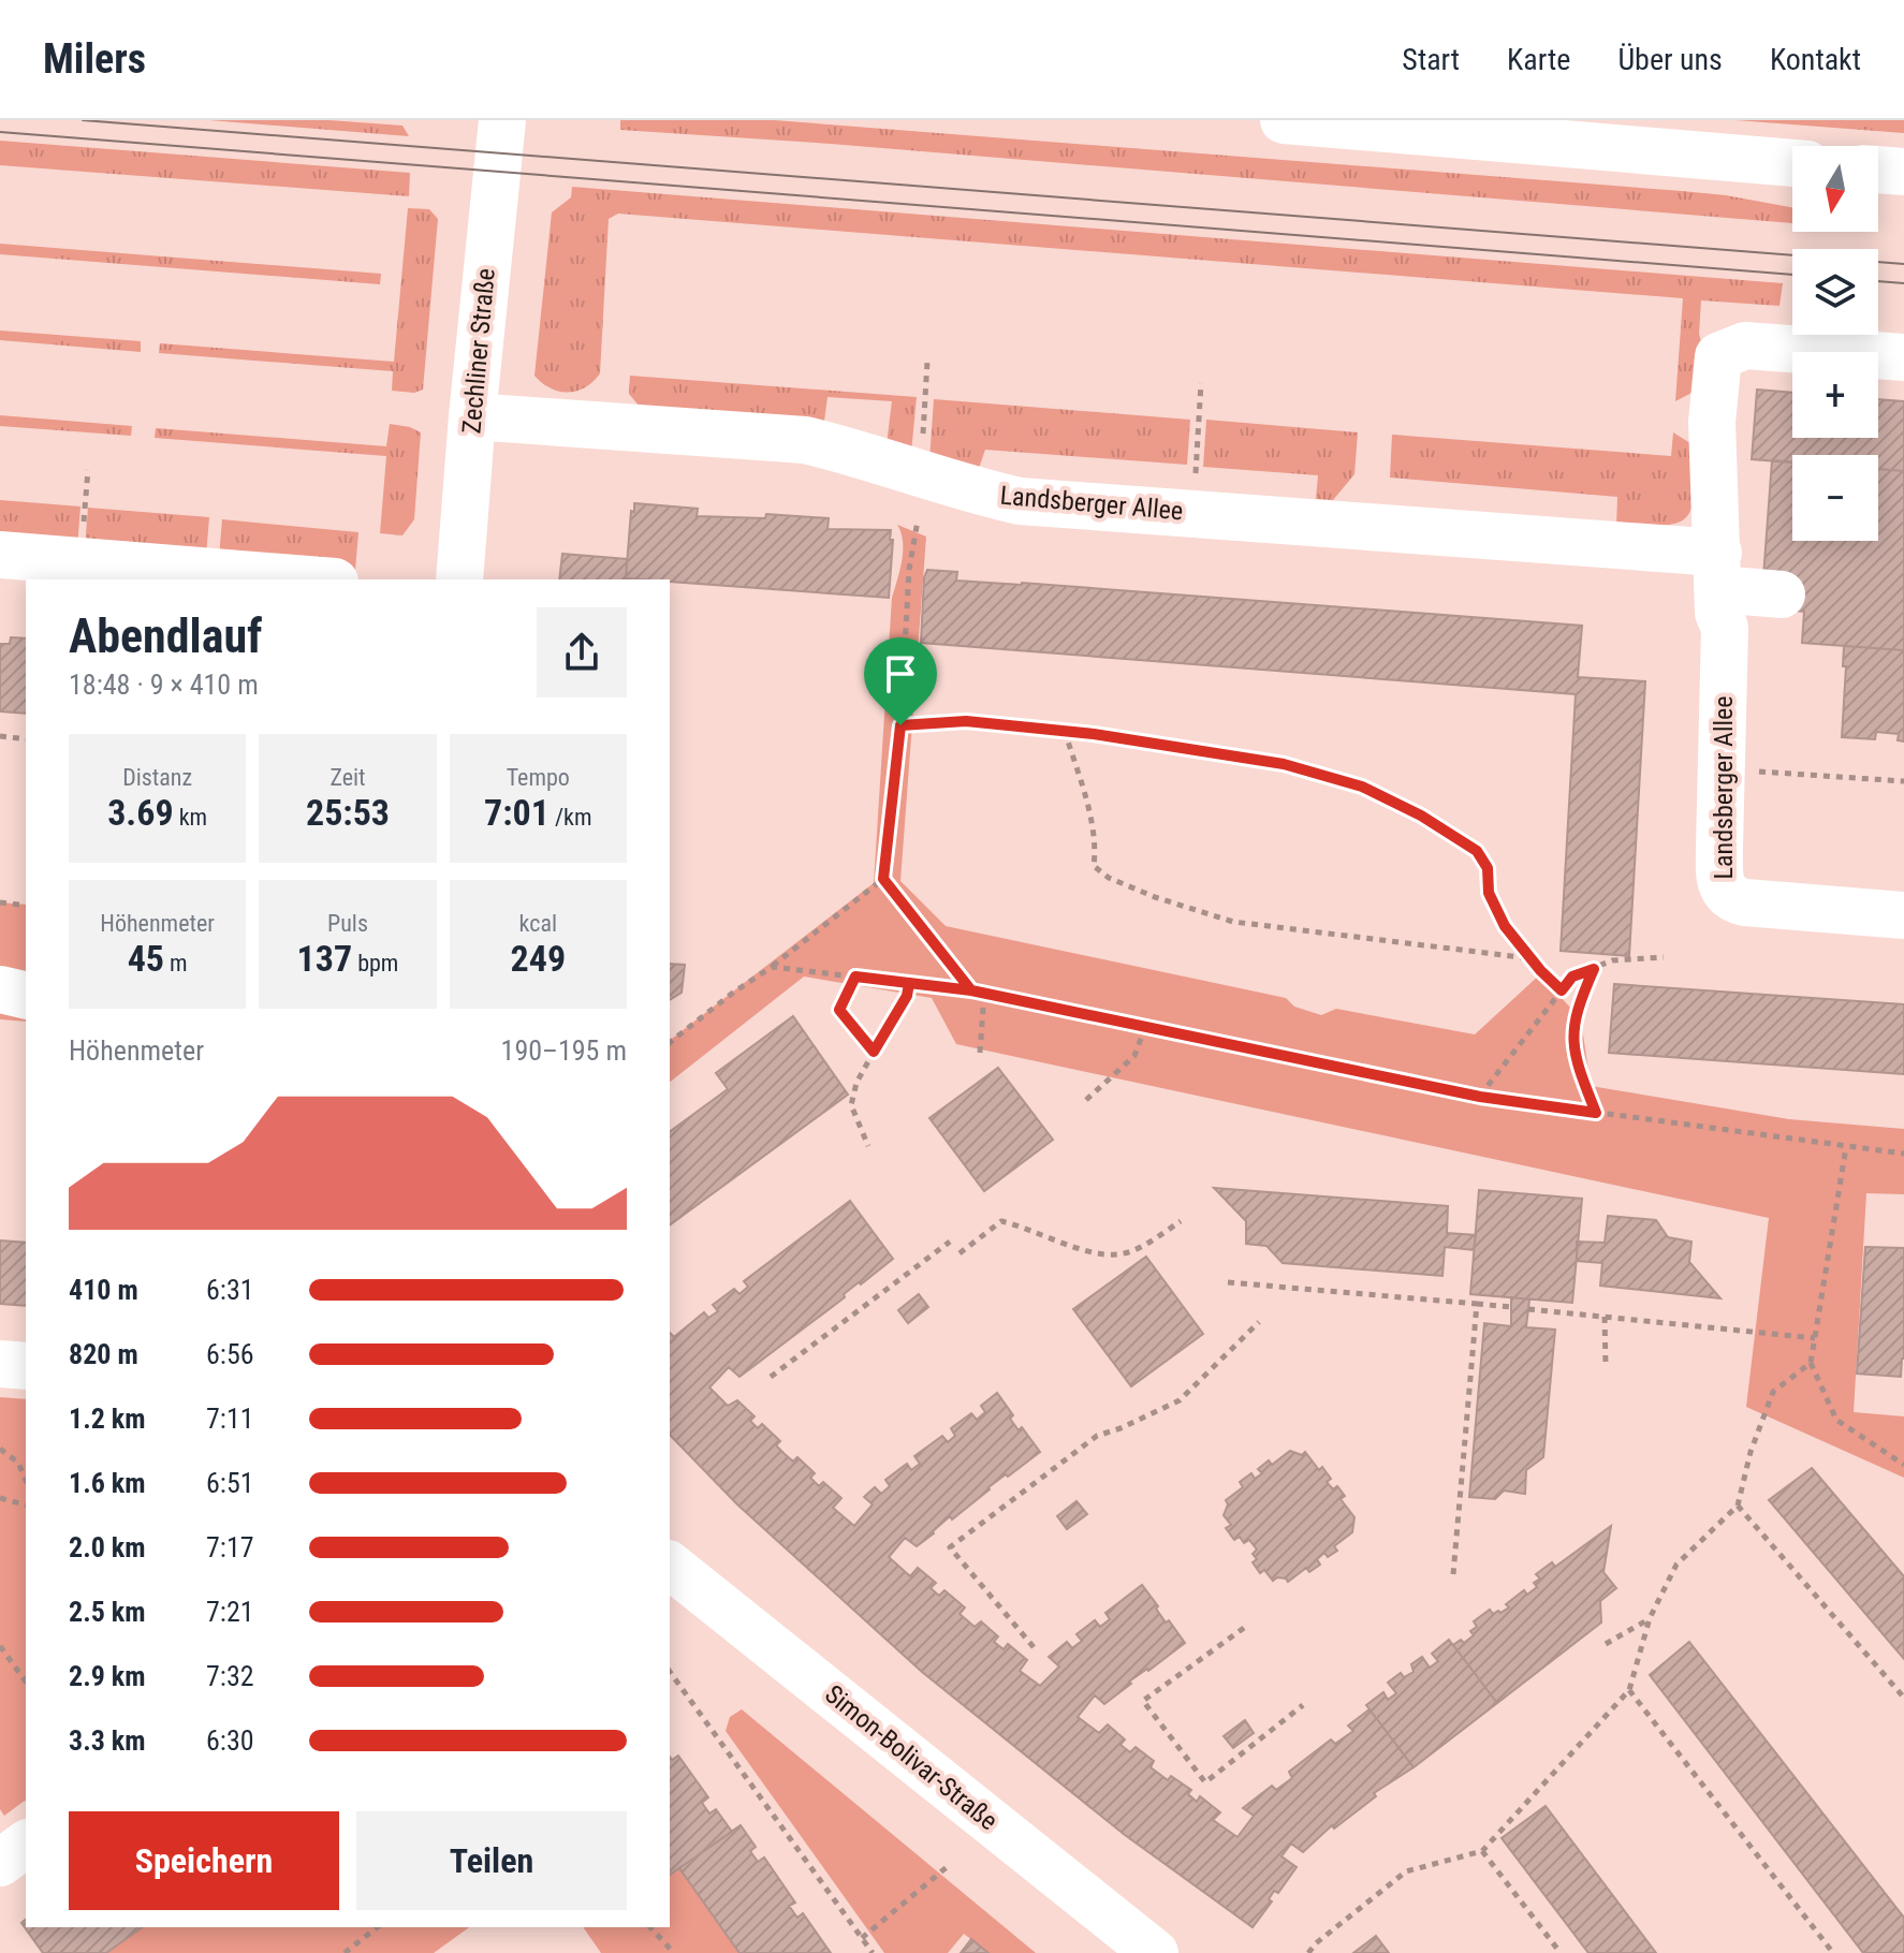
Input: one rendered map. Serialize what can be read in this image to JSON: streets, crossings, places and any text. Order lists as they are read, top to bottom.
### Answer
{
  "streets": {
    "street": ["Zechliner Straße", "Landsberger Allee", "Simon-Bolivar-Straße"]
  },
  "crossings": [
    ["Zechliner Straße", "Landsberger Allee"]
  ],
  "north": "bottom",
  "page": {
    "header": "Milers",
    "nav": [
      "Start",
      "Karte",
      "Über uns",
      "Kontakt"
    ],
    "map_buttons": ["+", "−"],
    "heading": ["Abendlauf", "18:48 · 9 × 410 m"],
    "stats": [
      ["Distanz", "3.69 km"],
      ["Zeit", "25:53"],
      ["Tempo", "7:01 /km"],
      ["Höhenmeter", "45 m"],
      ["Puls", "137 bpm"],
      ["kcal", "249"]
    ],
    "chart": ["Höhenmeter", "190–195 m"],
    "list": [
      {
        "name": "410 m",
        "note": "6:31"
      },
      {
        "name": "820 m",
        "note": "6:56"
      },
      {
        "name": "1.2 km",
        "note": "7:11"
      },
      {
        "name": "1.6 km",
        "note": "6:51"
      },
      {
        "name": "2.0 km",
        "note": "7:17"
      },
      {
        "name": "2.5 km",
        "note": "7:21"
      },
      {
        "name": "2.9 km",
        "note": "7:32"
      },
      {
        "name": "3.3 km",
        "note": "6:30"
      }
    ],
    "buttons": ["Speichern", "Teilen"]
  }
}
